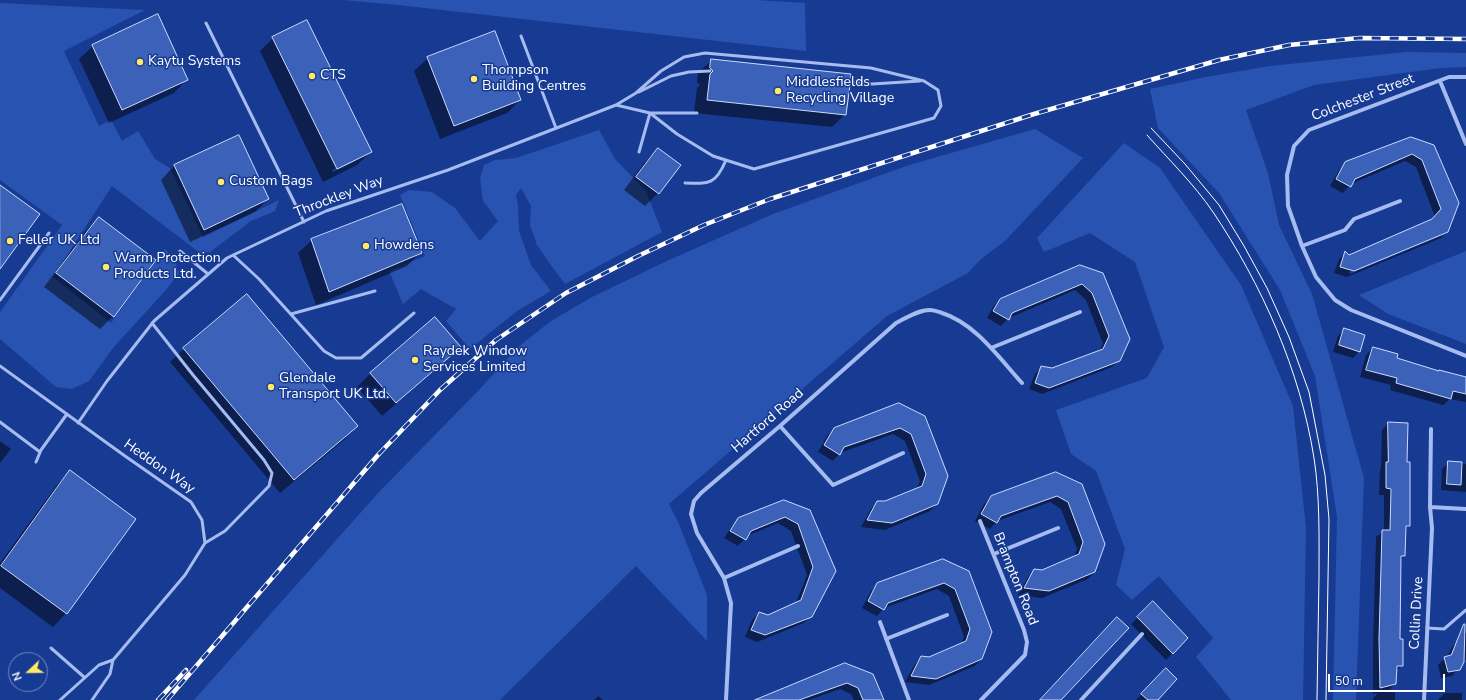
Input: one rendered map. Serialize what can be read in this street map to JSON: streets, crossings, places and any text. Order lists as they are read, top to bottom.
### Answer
{
  "streets": {
    "street": [
      "Colchester Street",
      "Hartford Road",
      "Brampton Road",
      "Collin Drive"
    ],
    "lane": ["Throckley Way", "Heddon Way"]
  },
  "crossings": [
    ["Throckley Way", "Heddon Way"]
  ],
  "places": [
    "Kaytu Systems",
    "CTS",
    "Thompson Building Centres",
    "Middlesfields Recycling Village",
    "Custom Bags",
    "Feller UK Ltd",
    "Howdens",
    "Warm Protection Products Ltd.",
    "Raydek Window Services Limited",
    "Glendale Transport UK Ltd."
  ],
  "scale_bar": "50 m",
  "north": "left"
}
